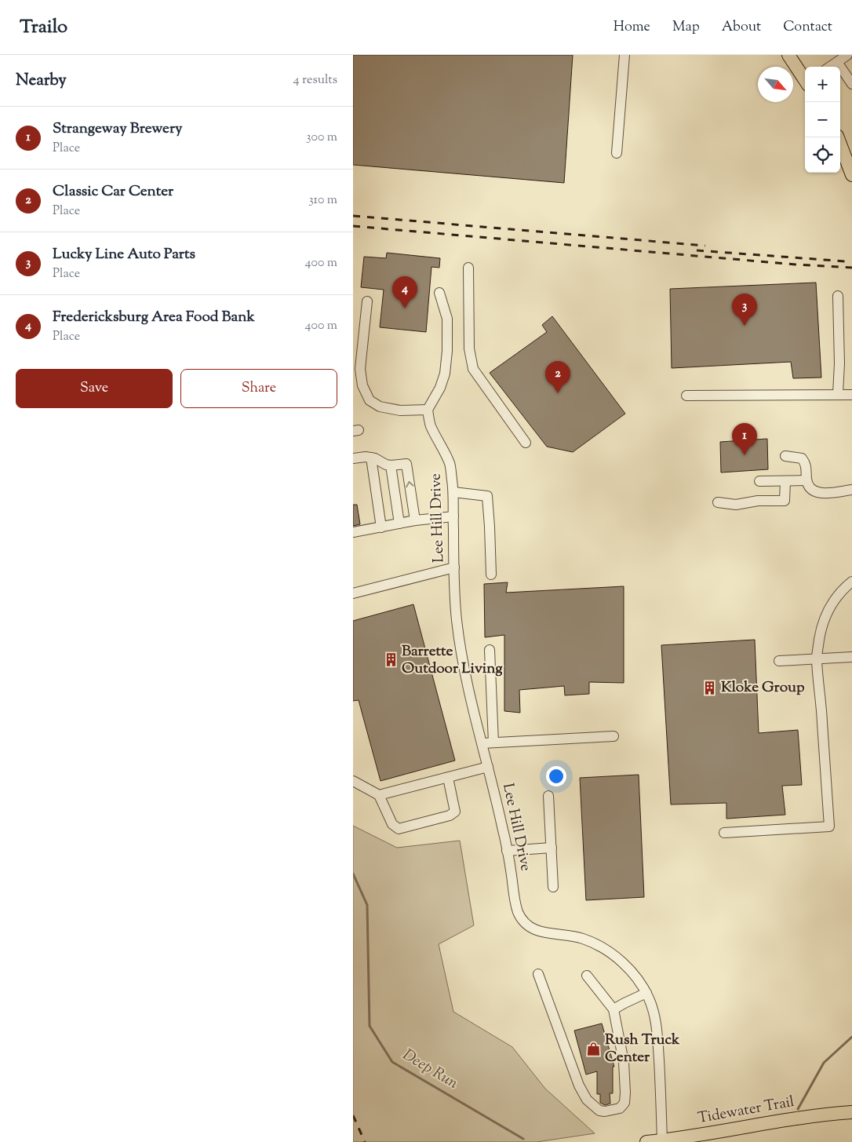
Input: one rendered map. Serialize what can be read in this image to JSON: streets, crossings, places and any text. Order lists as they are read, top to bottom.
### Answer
{
  "streets": {
    "main road": ["Tidewater Trail"],
    "street": ["Lee Hill Drive"]
  },
  "crossings": [
    ["Lee Hill Drive", "Tidewater Trail"]
  ],
  "water": ["Deep Run"],
  "places": {
    "building": ["Barrette Outdoor Living", "Kloke Group"],
    "shop": ["Rush Truck Center"]
  },
  "north": "bottom right",
  "page": {
    "header": "Trailo",
    "nav": [
      "Home",
      "Map",
      "About",
      "Contact"
    ],
    "heading": ["Nearby", "4 results"],
    "map_buttons": ["+", "−"],
    "list": [
      {
        "mark": "1",
        "name": "Strangeway Brewery",
        "note": "Place",
        "value": "300 m"
      },
      {
        "mark": "2",
        "name": "Classic Car Center",
        "note": "Place",
        "value": "310 m"
      },
      {
        "mark": "3",
        "name": "Lucky Line Auto Parts",
        "note": "Place",
        "value": "400 m"
      },
      {
        "mark": "4",
        "name": "Fredericksburg Area Food Bank",
        "note": "Place",
        "value": "400 m"
      }
    ],
    "pins": [
      "4",
      "3",
      "2",
      "1"
    ],
    "buttons": ["Save", "Share"]
  }
}
